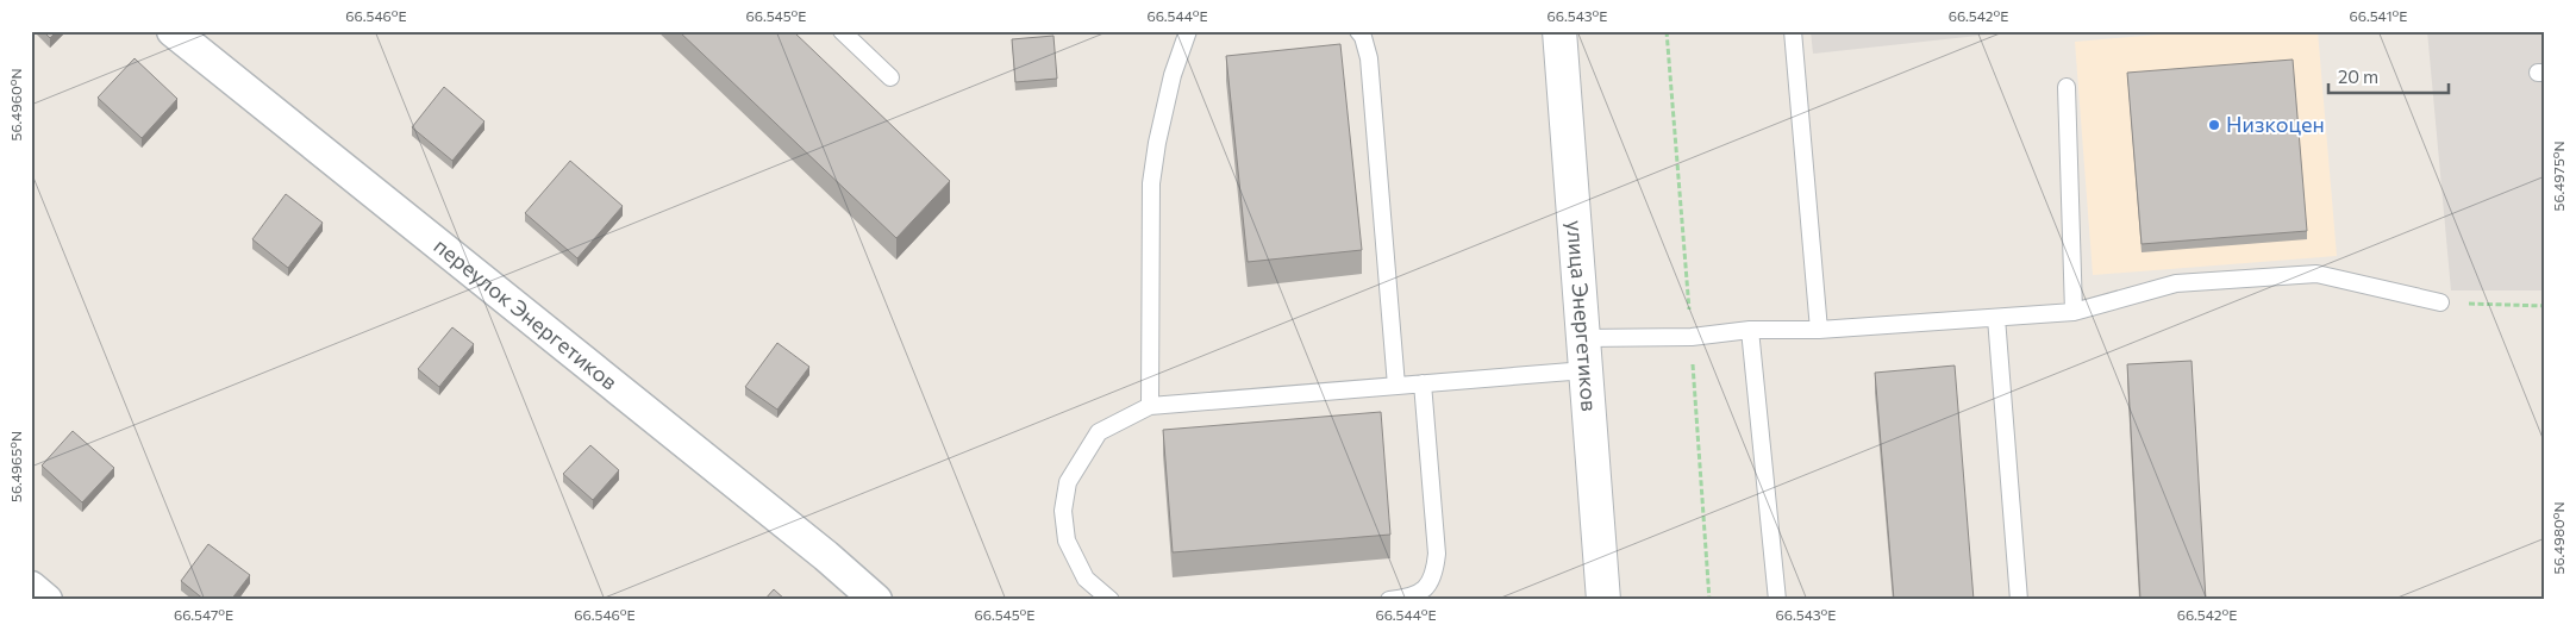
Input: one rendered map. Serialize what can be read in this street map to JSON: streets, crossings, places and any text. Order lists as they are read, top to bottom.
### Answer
{
  "streets": {
    "street": ["переулок Энергетиков", "улица Энергетиков"]
  },
  "places": ["Низкоцен"],
  "scale_bar": "20 m",
  "coordinates": [
    "66.546°E",
    "66.545°E",
    "66.544°E",
    "66.543°E",
    "66.542°E",
    "66.541°E",
    "56.4960°N",
    "56.4975°N",
    "56.4965°N",
    "56.4980°N",
    "66.547°E"
  ]
}
